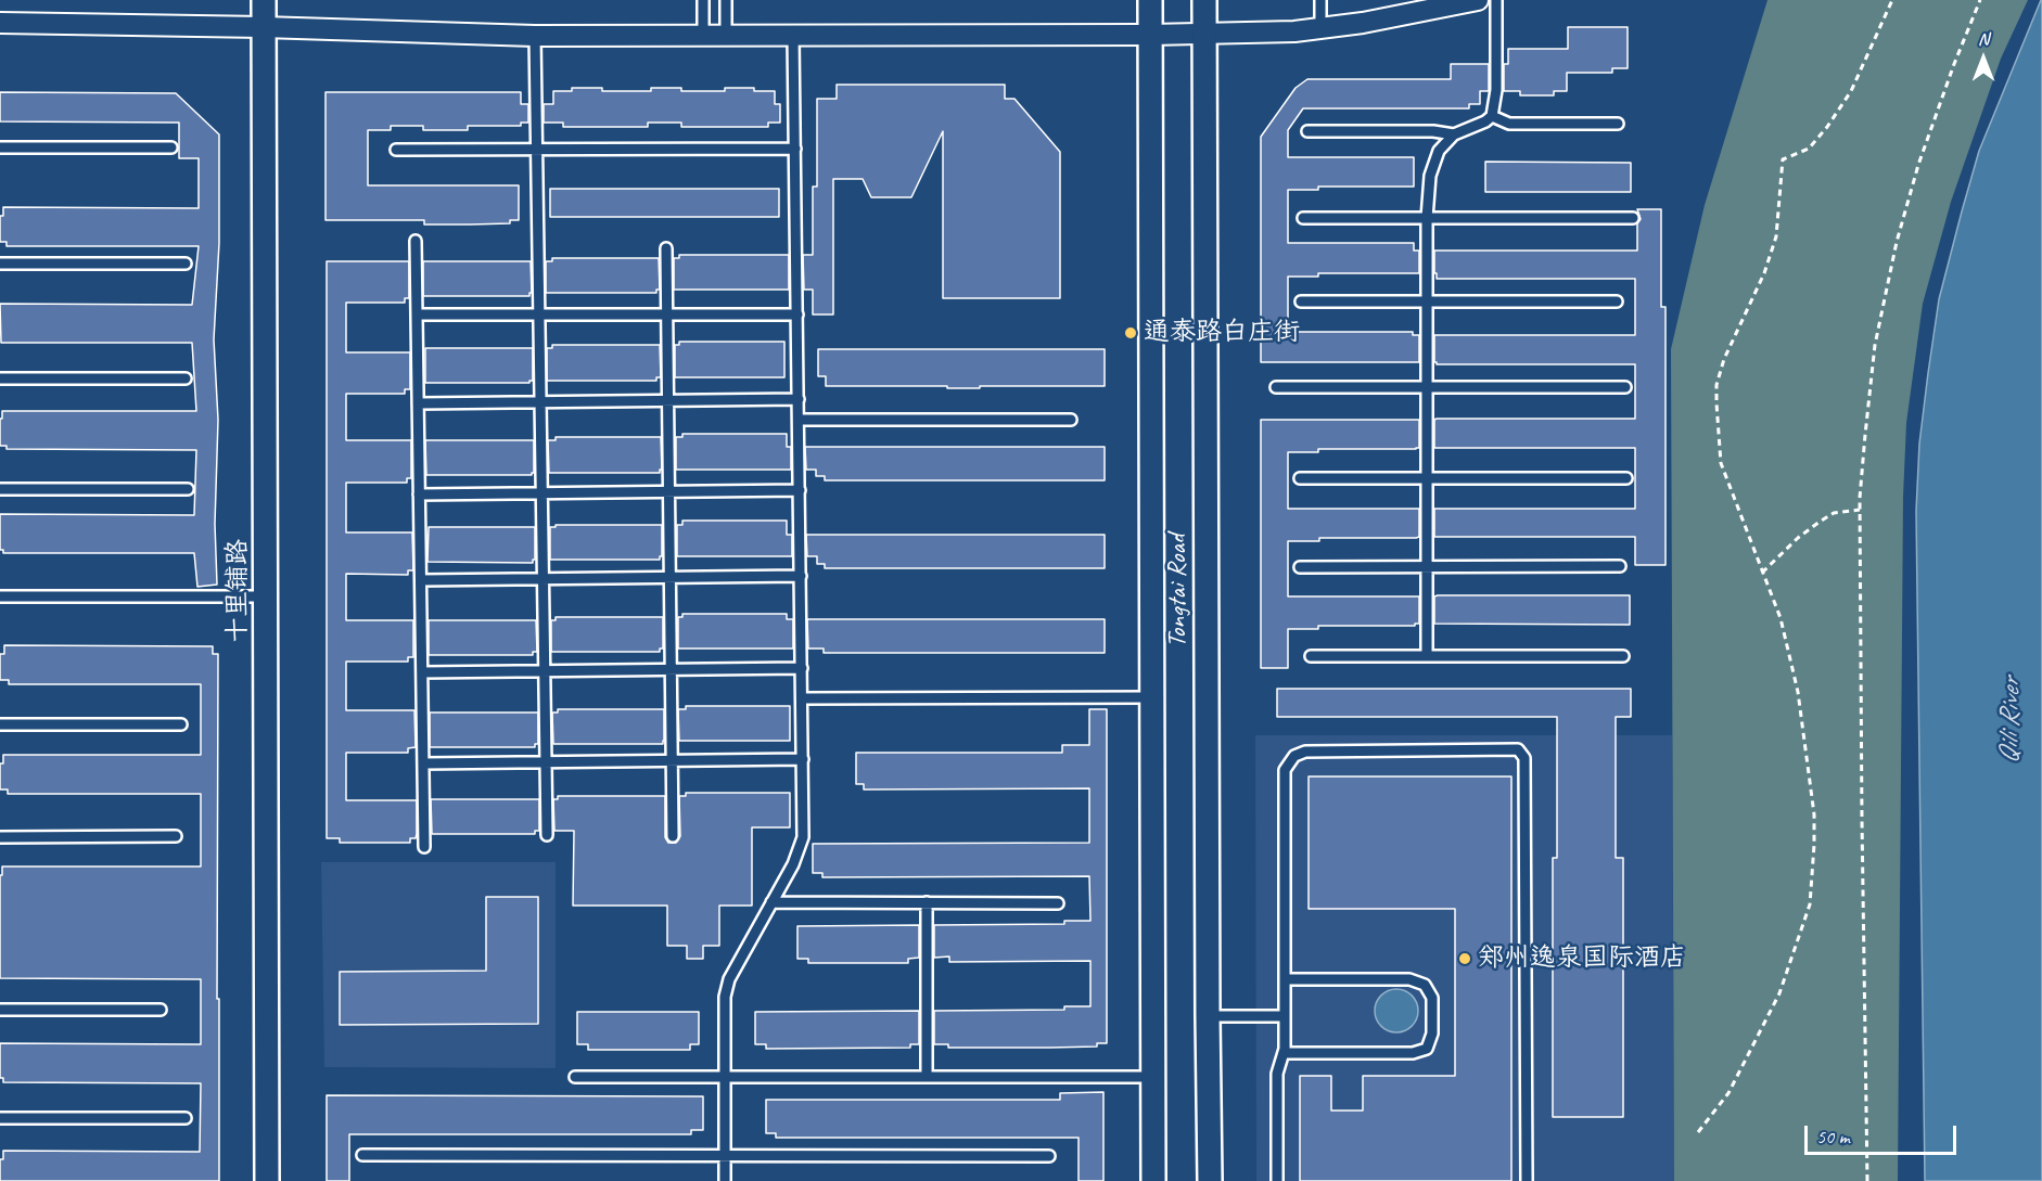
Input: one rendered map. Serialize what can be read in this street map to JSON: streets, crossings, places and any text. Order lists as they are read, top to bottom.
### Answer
{
  "streets": {
    "street": ["十里铺路", "Tongtai Road"]
  },
  "water": ["Qili River"],
  "places": ["通泰路白庄街", "郑州逸泉国际酒店"],
  "scale_bar": "50 m",
  "north": "top"
}
